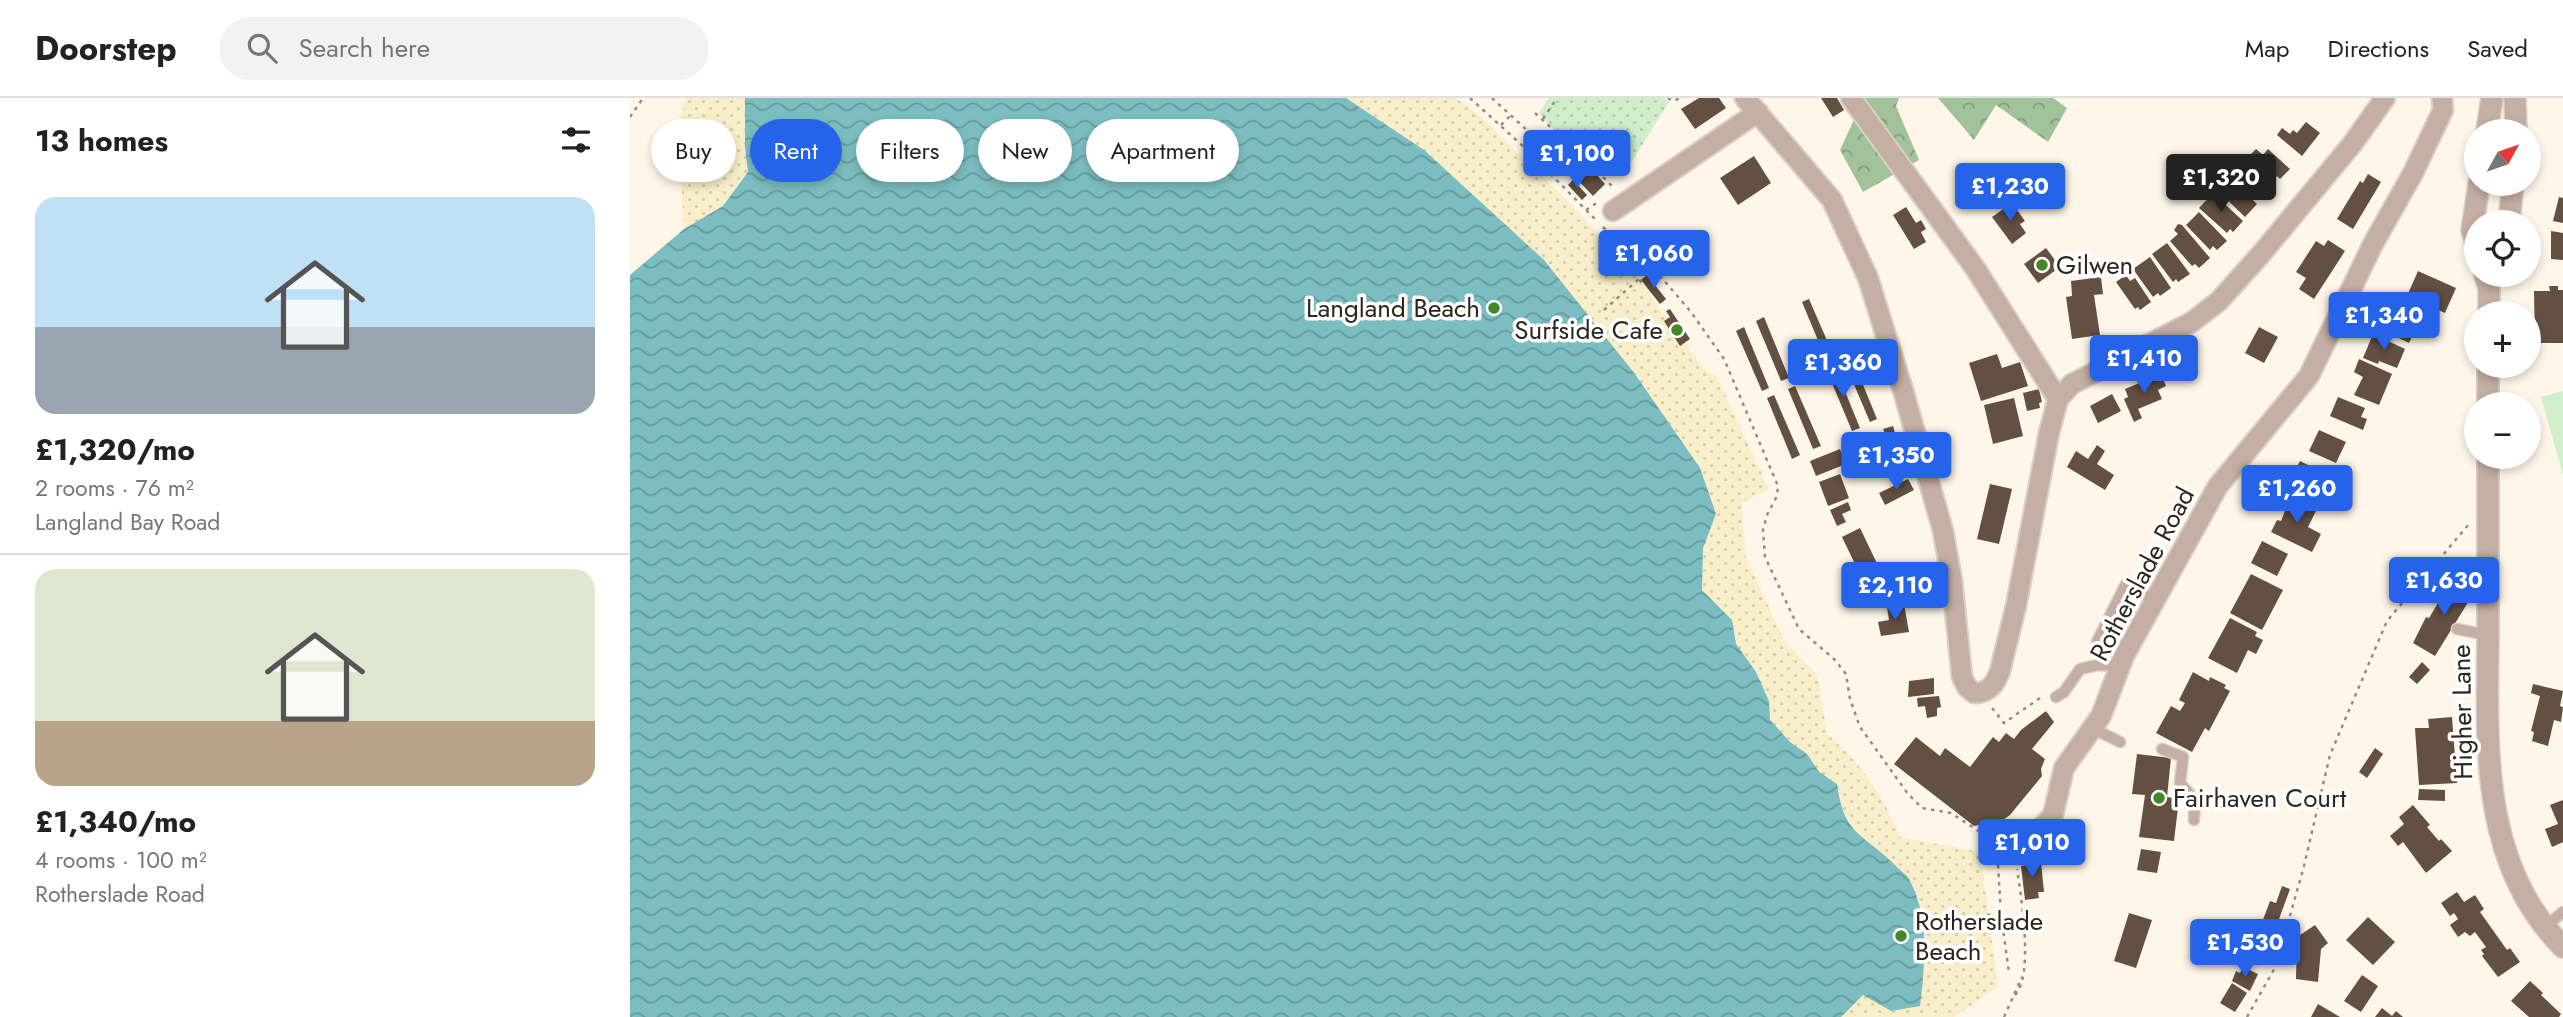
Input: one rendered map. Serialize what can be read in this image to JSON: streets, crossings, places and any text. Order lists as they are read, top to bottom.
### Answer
{
  "streets": {
    "street": ["Rotherslade Road", "Higher Lane"]
  },
  "places": [
    "Gilwen",
    "Langland Beach",
    "Surfside Cafe",
    "Fairhaven Court",
    "Rotherslade Beach"
  ],
  "north": "top right",
  "page": {
    "header": "Doorstep",
    "search": "Search here",
    "nav": ["Map", "Directions", "Saved"],
    "heading": "13 homes",
    "map_buttons": ["+", "−"],
    "chip": [
      "Buy",
      "Rent",
      "Filters",
      "New",
      "Apartment"
    ],
    "price": [
      "£1,100",
      "£1,320",
      "£1,230",
      "£1,060",
      "£1,340",
      "£1,410",
      "£1,360",
      "£1,350",
      "£1,260",
      "£1,630",
      "£2,110",
      "£1,010",
      "£1,530"
    ],
    "list": [
      {
        "name": "£1,320/mo",
        "note": "2 rooms · 76 m² · Langland Bay Road"
      },
      {
        "name": "£1,340/mo",
        "note": "4 rooms · 100 m² · Rotherslade Road"
      }
    ]
  }
}
